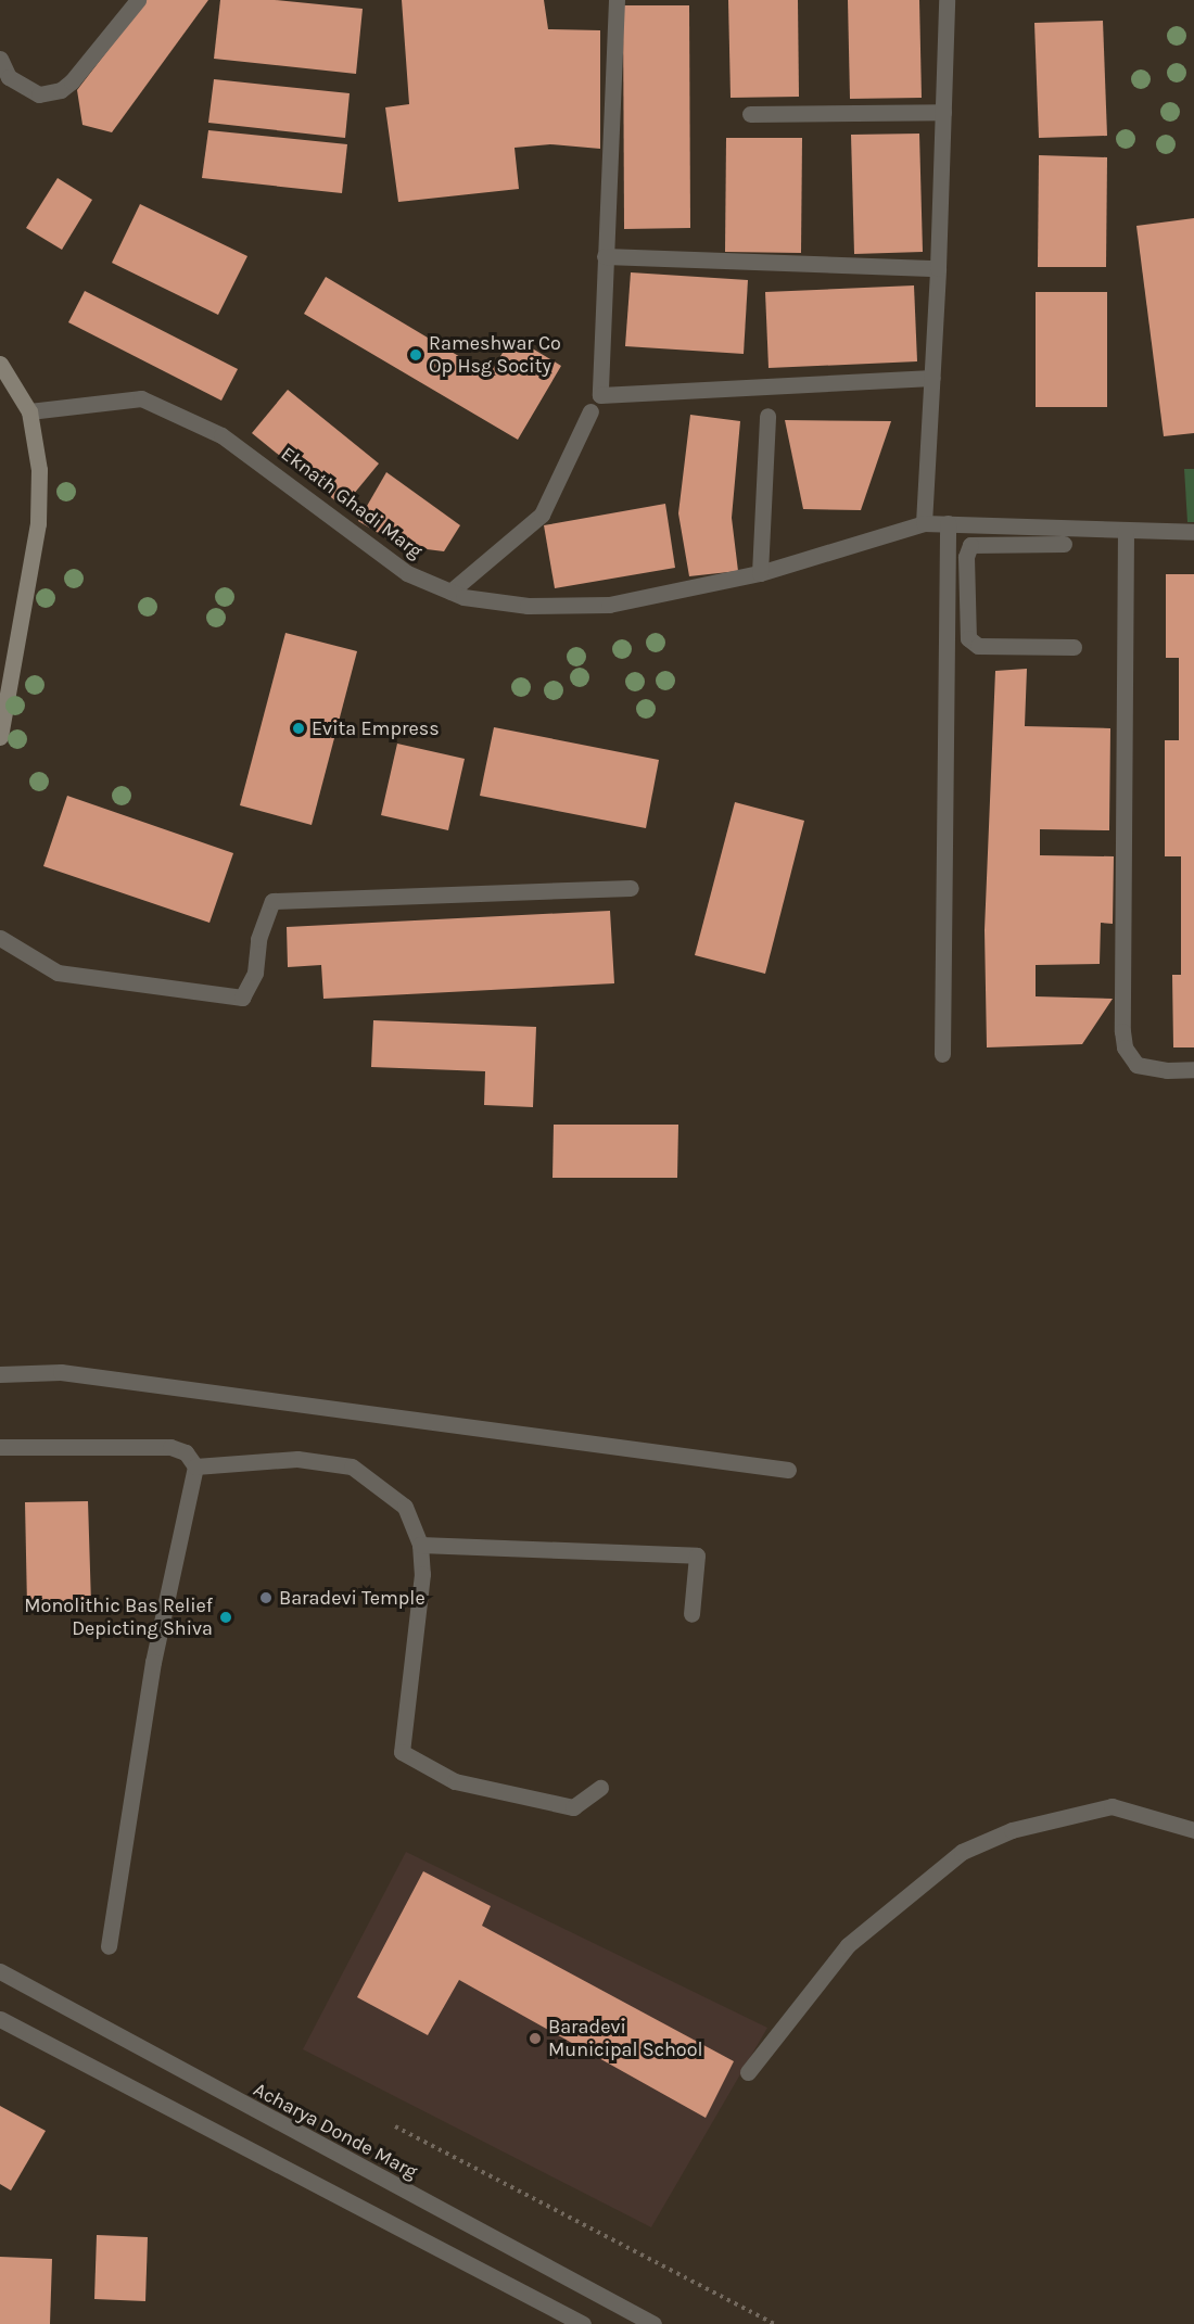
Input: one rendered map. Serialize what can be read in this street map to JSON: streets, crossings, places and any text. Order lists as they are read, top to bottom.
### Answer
{
  "streets": {
    "street": ["Eknath Ghadi Marg", "Acharya Donde Marg"]
  },
  "places": [
    "Rameshwar Co Op Hsg Socity",
    "Evita Empress",
    "Baradevi Temple",
    "Monolithic Bas Relief Depicting Shiva",
    "Baradevi Municipal School"
  ]
}
